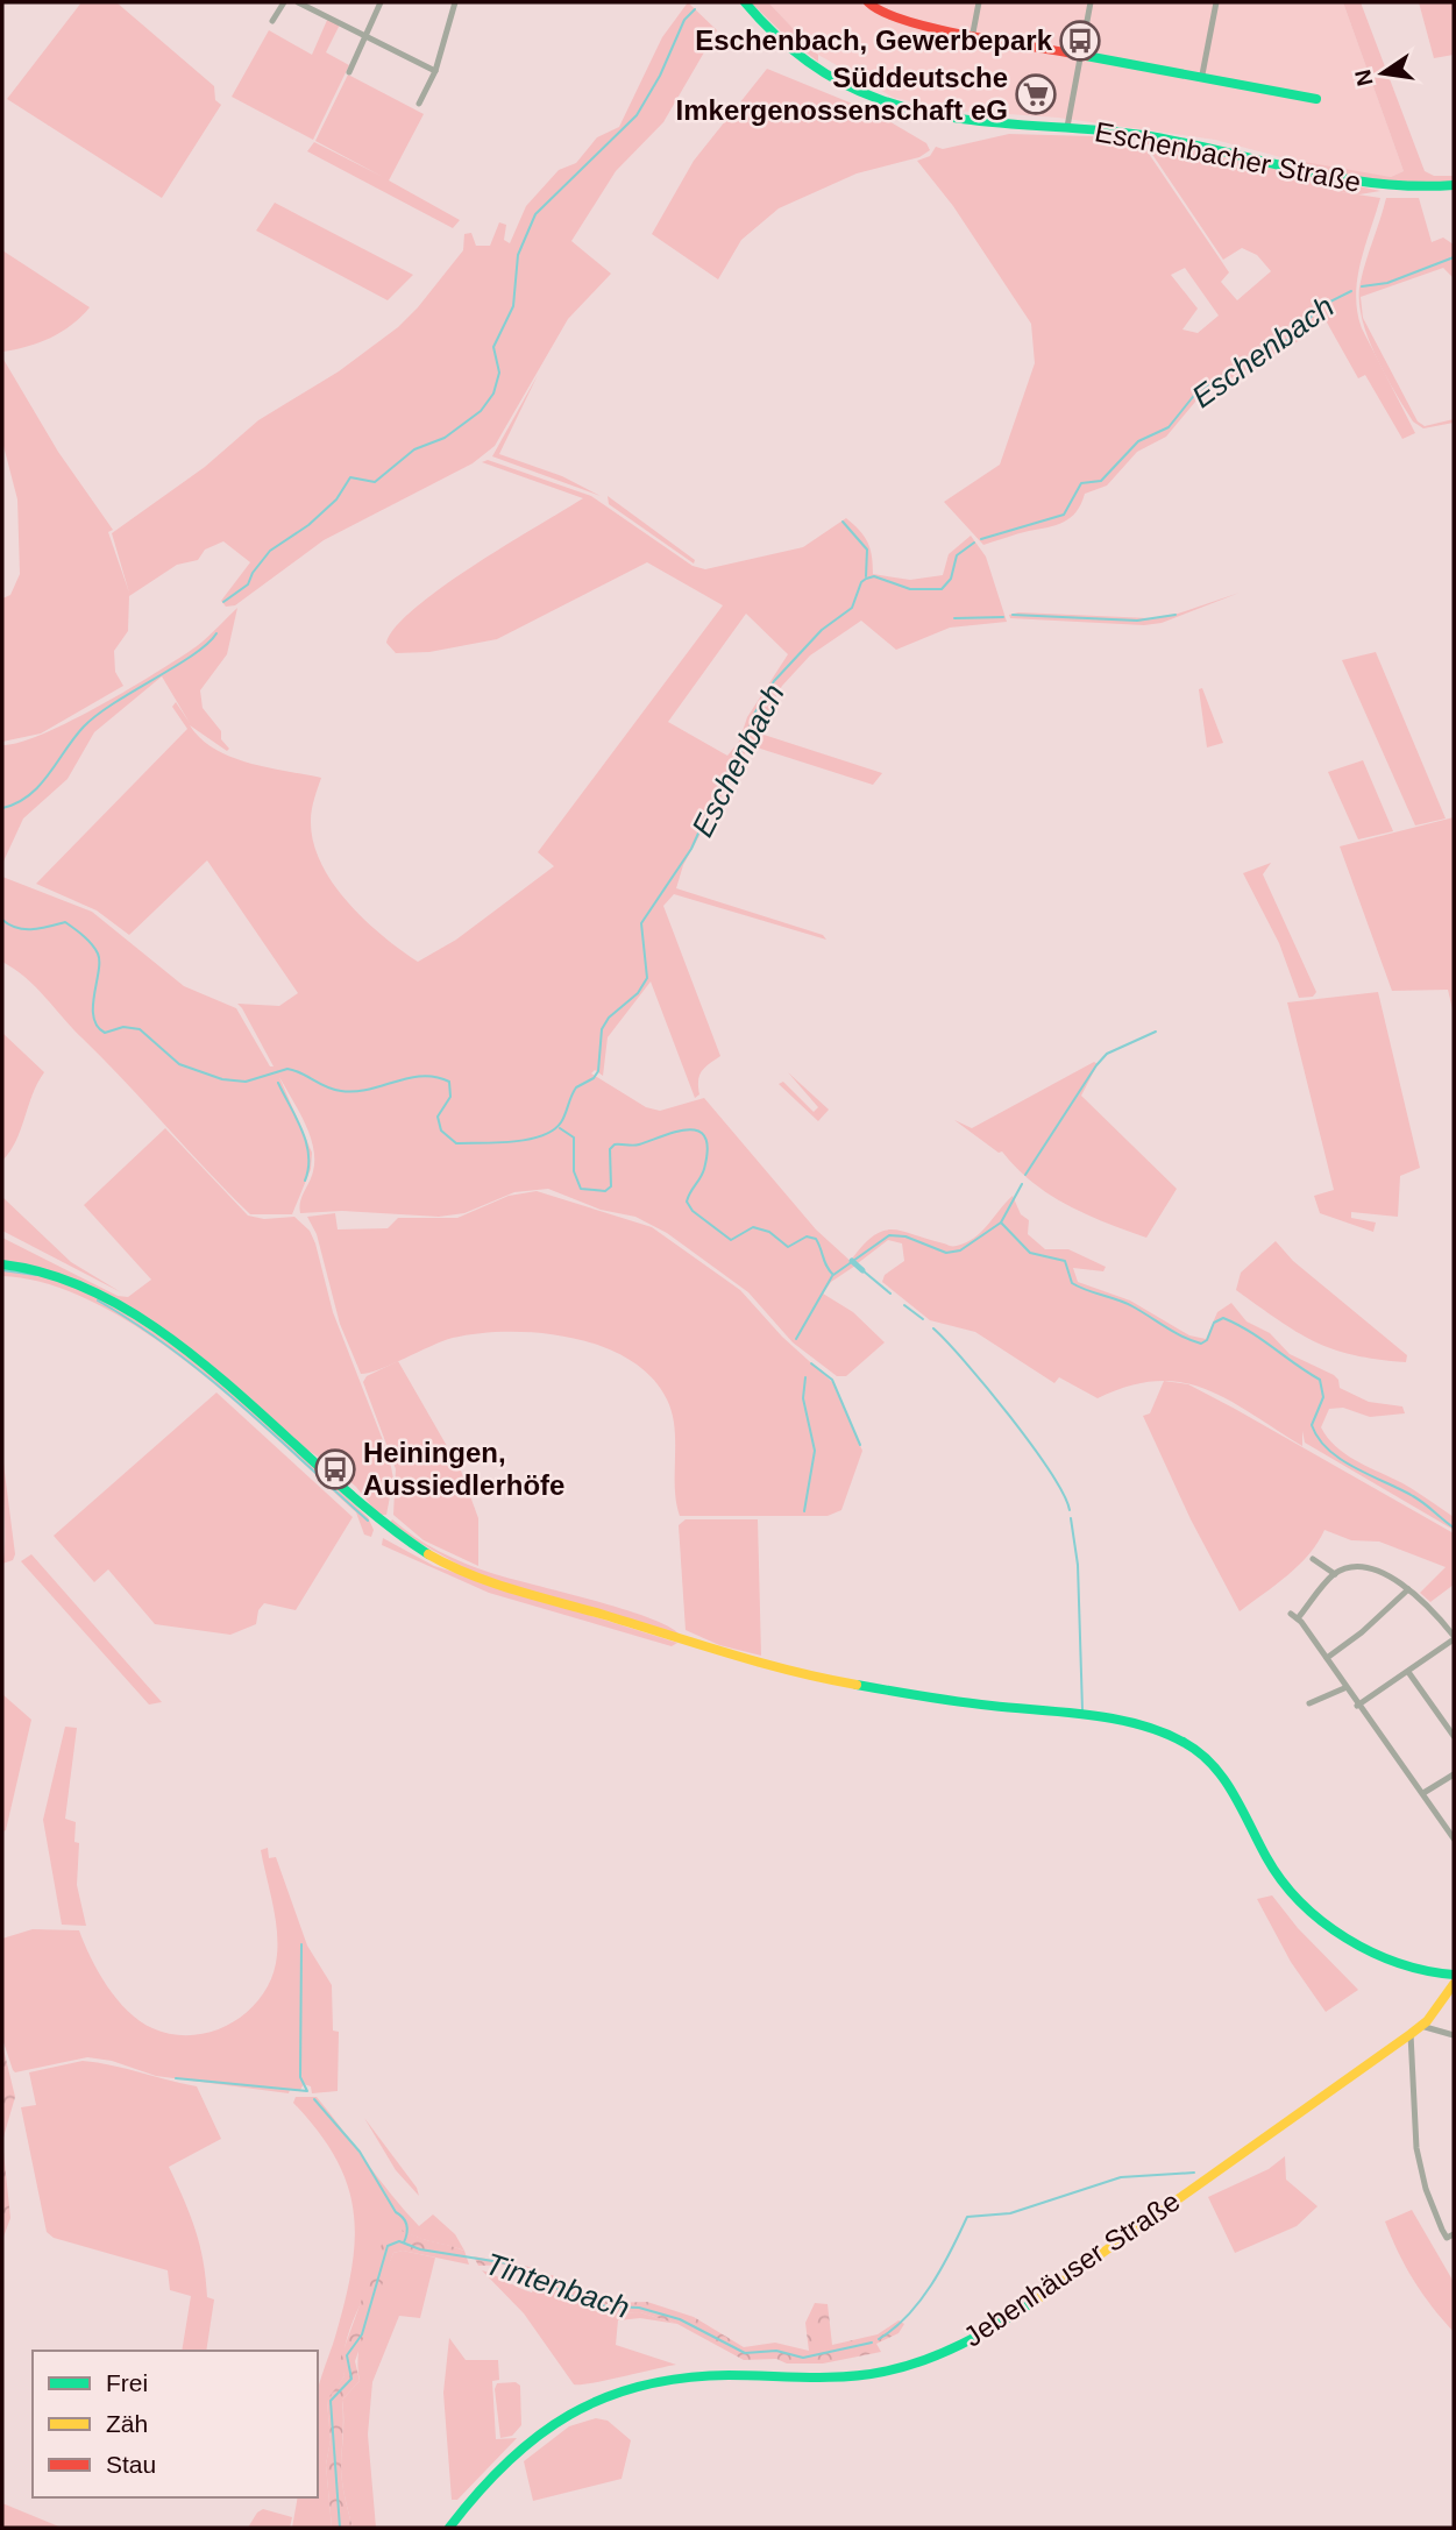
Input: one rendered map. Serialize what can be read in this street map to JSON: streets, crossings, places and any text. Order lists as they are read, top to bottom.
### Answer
{
  "streets": {
    "street": ["Eschenbacher Straße", "Jebenhäuser Straße"]
  },
  "water": ["Eschenbach", "Tintenbach"],
  "places": {
    "bus stop": ["Eschenbach, Gewerbepark", "Heiningen, Aussiedlerhöfe"],
    "supermarket": ["Süddeutsche Imkergenossenschaft eG"]
  },
  "legend": ["Frei", "Zäh", "Stau"],
  "north": "left"
}
